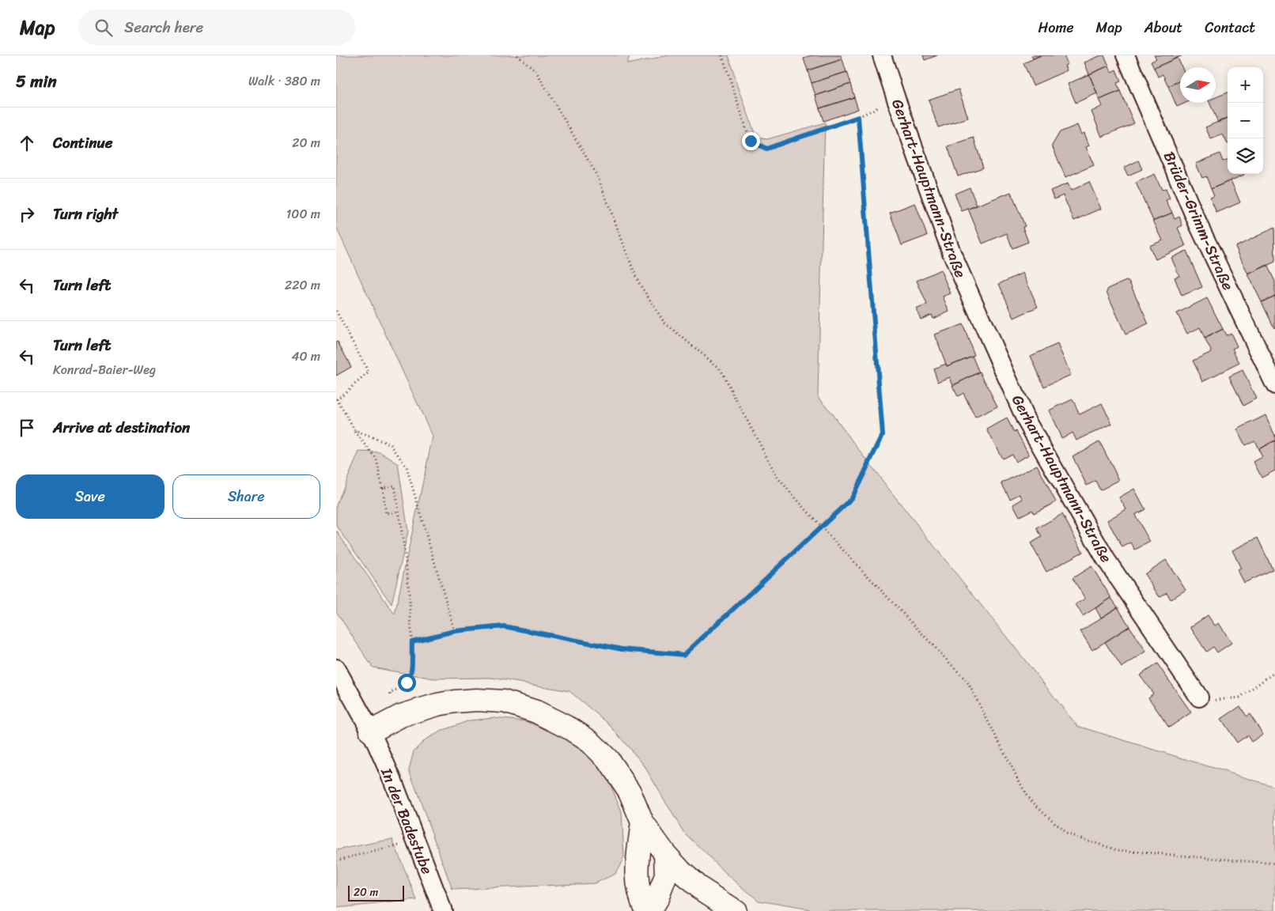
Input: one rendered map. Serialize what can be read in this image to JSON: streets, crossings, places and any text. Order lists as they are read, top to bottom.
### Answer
{
  "streets": {
    "street": ["Gerhart-Hauptmann-Straße", "Brüder-Grimm-Straße", "In der Badestube"]
  },
  "scale_bar": "20 m",
  "north": "right",
  "page": {
    "header": "Map",
    "search": "Search here",
    "nav": [
      "Home",
      "Map",
      "About",
      "Contact"
    ],
    "heading": ["5 min", "Walk · 380 m"],
    "map_buttons": ["+", "−"],
    "list": [
      ["Continue", "20 m"],
      ["Turn right", "100 m"],
      ["Turn left", "220 m"],
      ["Turn left", "Konrad-Baier-Weg", "40 m"],
      "Arrive at destination"
    ],
    "buttons": ["Save", "Share"],
    "scale": "20 m"
  }
}
